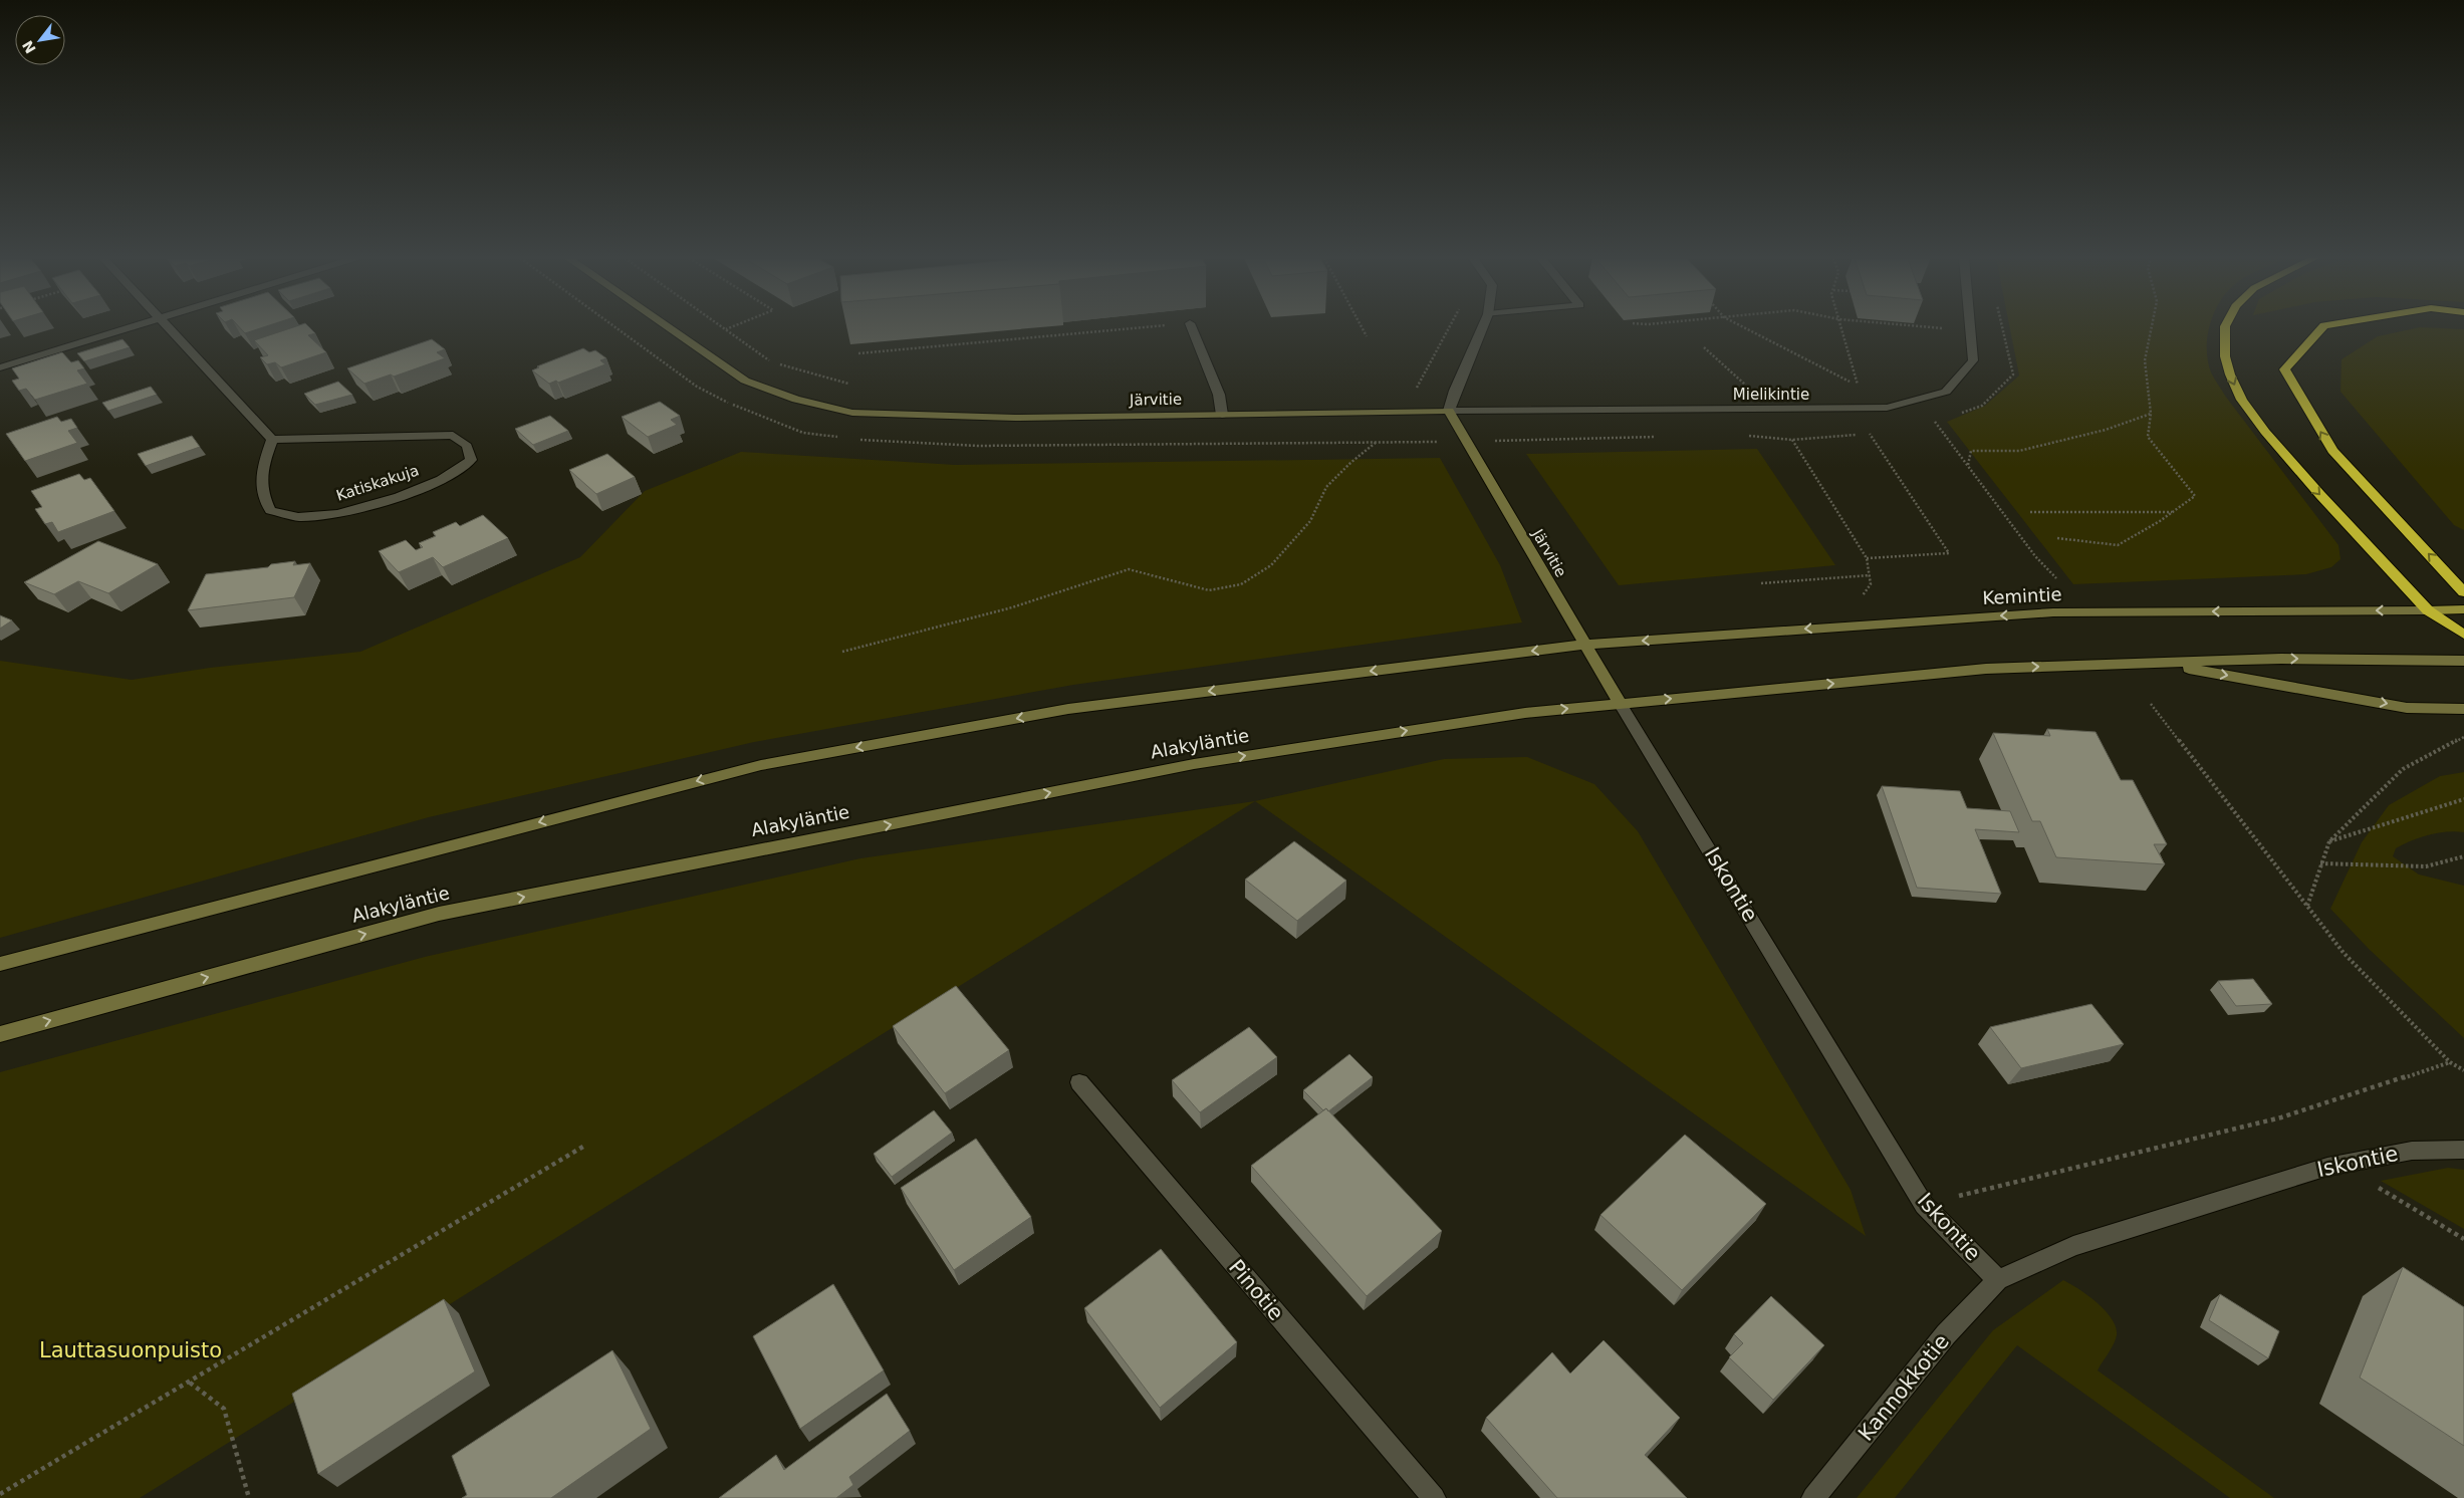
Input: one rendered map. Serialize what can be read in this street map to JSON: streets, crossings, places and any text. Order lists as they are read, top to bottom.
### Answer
{
  "streets": {
    "main road": ["Järvitie", "Kemintie", "Alakyläntie"],
    "street": [
      "Mielikintie",
      "Katiskakuja",
      "Iskontie",
      "Pinotie",
      "Kannokkotie"
    ]
  },
  "crossings": [
    ["Mielikintie", "Järvitie"],
    ["Järvitie", "Kemintie"],
    ["Järvitie", "Alakyläntie"],
    ["Järvitie", "Iskontie"],
    ["Alakyläntie", "Iskontie"],
    ["Iskontie", "Kannokkotie"]
  ],
  "parks": ["Lauttasuonpuisto"],
  "north": "bottom left"
}
